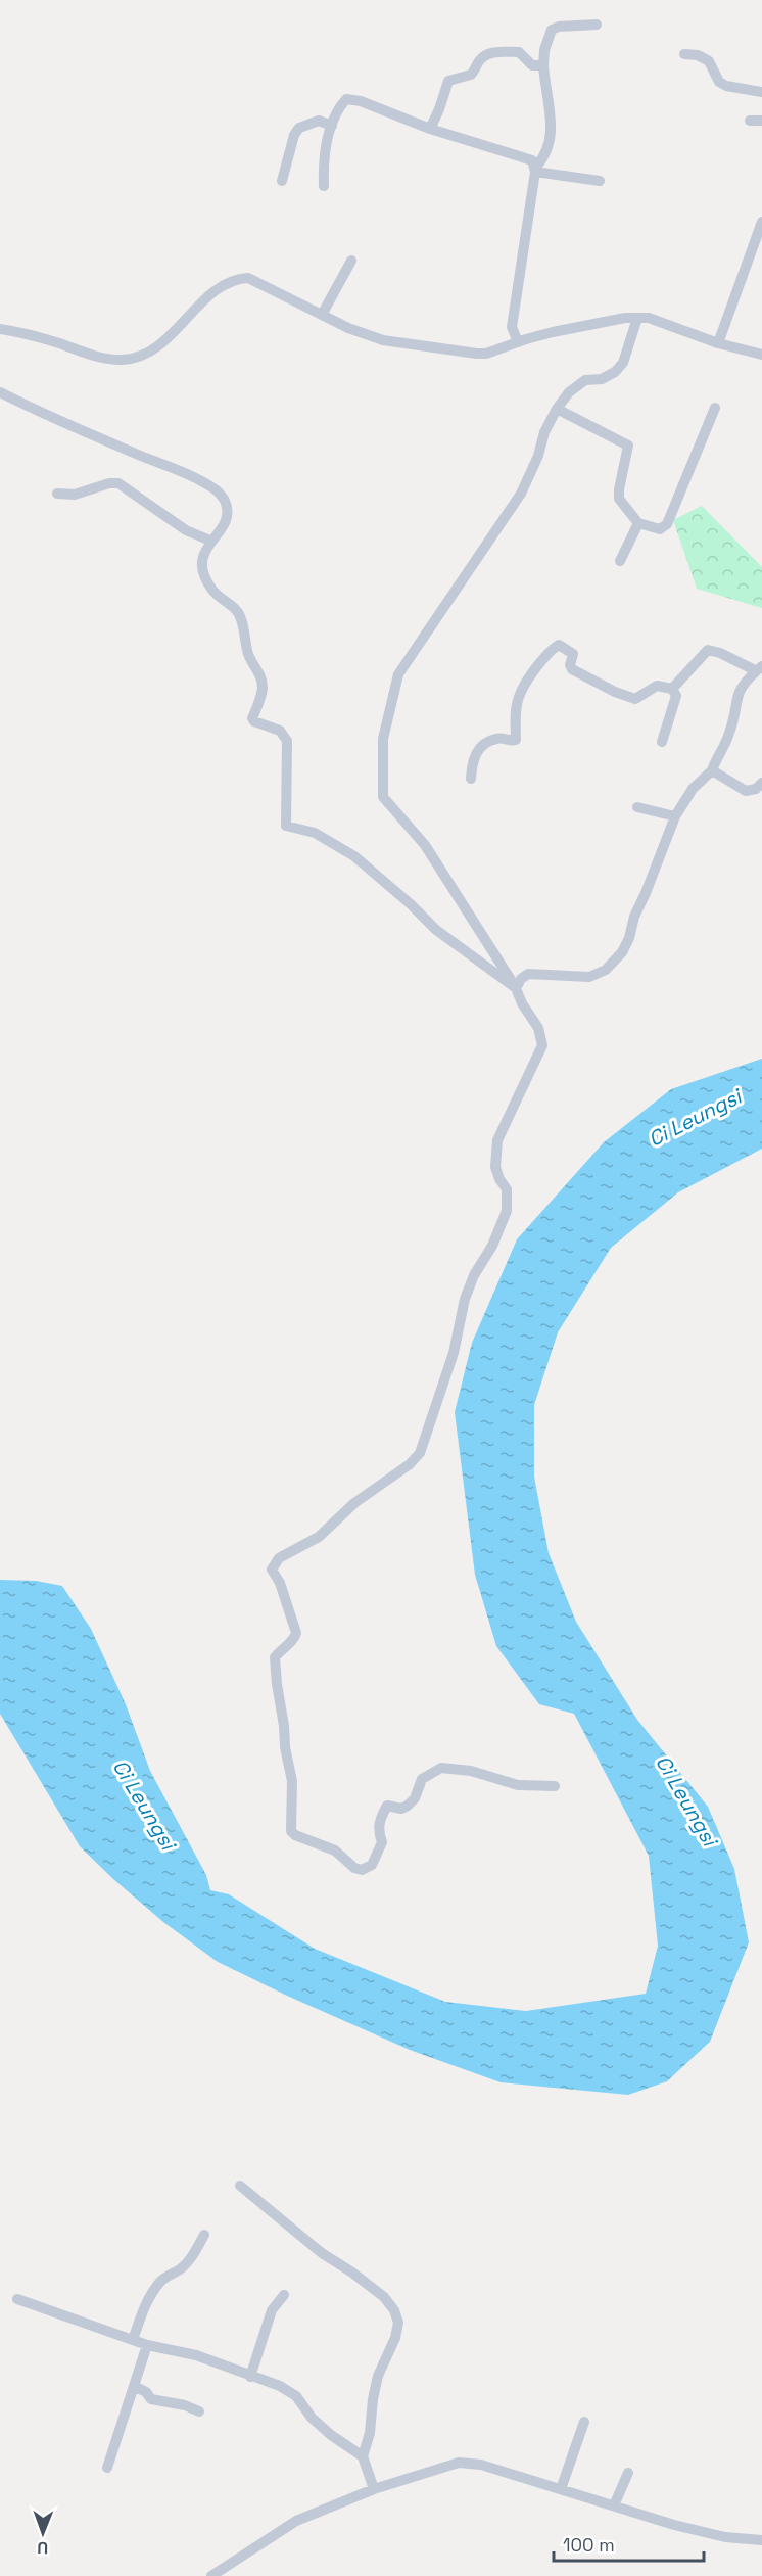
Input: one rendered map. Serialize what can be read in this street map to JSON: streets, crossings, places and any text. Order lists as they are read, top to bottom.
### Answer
{
  "water": ["Ci Leungsi"],
  "scale_bar": "100 m",
  "north": "bottom"
}
